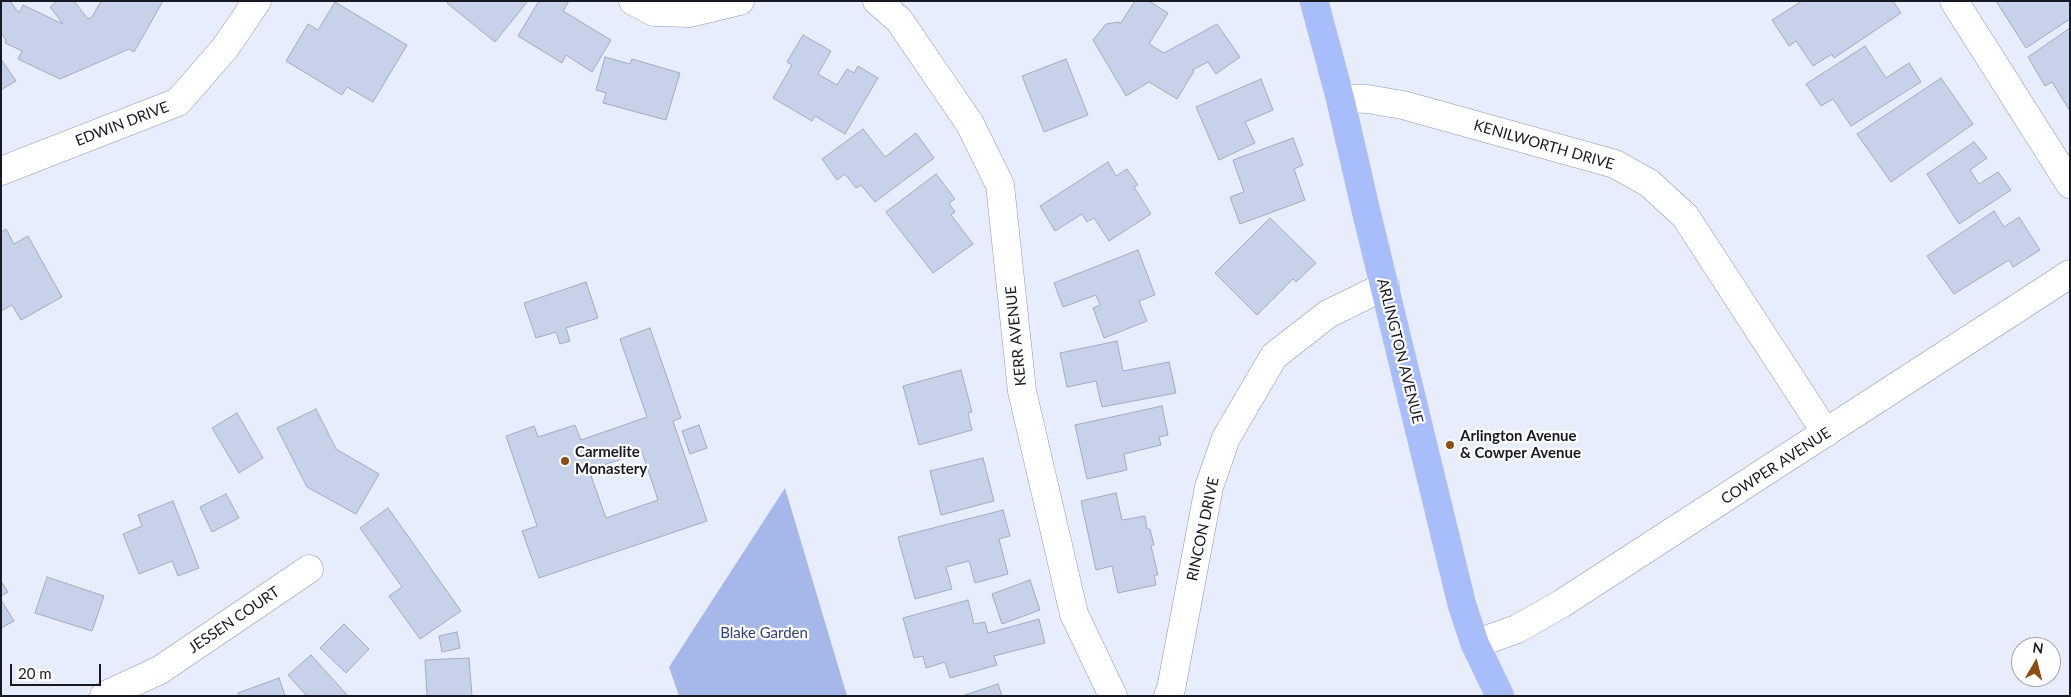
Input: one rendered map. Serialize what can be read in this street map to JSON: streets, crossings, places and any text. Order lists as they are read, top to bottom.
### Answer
{
  "streets": {
    "main road": ["ARLINGTON AVENUE"],
    "street": [
      "EDWIN DRIVE",
      "KENILWORTH DRIVE",
      "KERR AVENUE",
      "COWPER AVENUE",
      "RINCON DRIVE",
      "JESSEN COURT"
    ]
  },
  "crossings": [
    ["KENILWORTH DRIVE", "ARLINGTON AVENUE"],
    ["KENILWORTH DRIVE", "COWPER AVENUE"],
    ["ARLINGTON AVENUE", "COWPER AVENUE"],
    ["ARLINGTON AVENUE", "RINCON DRIVE"]
  ],
  "parks": ["Blake Garden"],
  "places": ["Arlington Avenue & Cowper Avenue", "Carmelite Monastery"],
  "scale_bar": "20 m",
  "north": "top"
}
